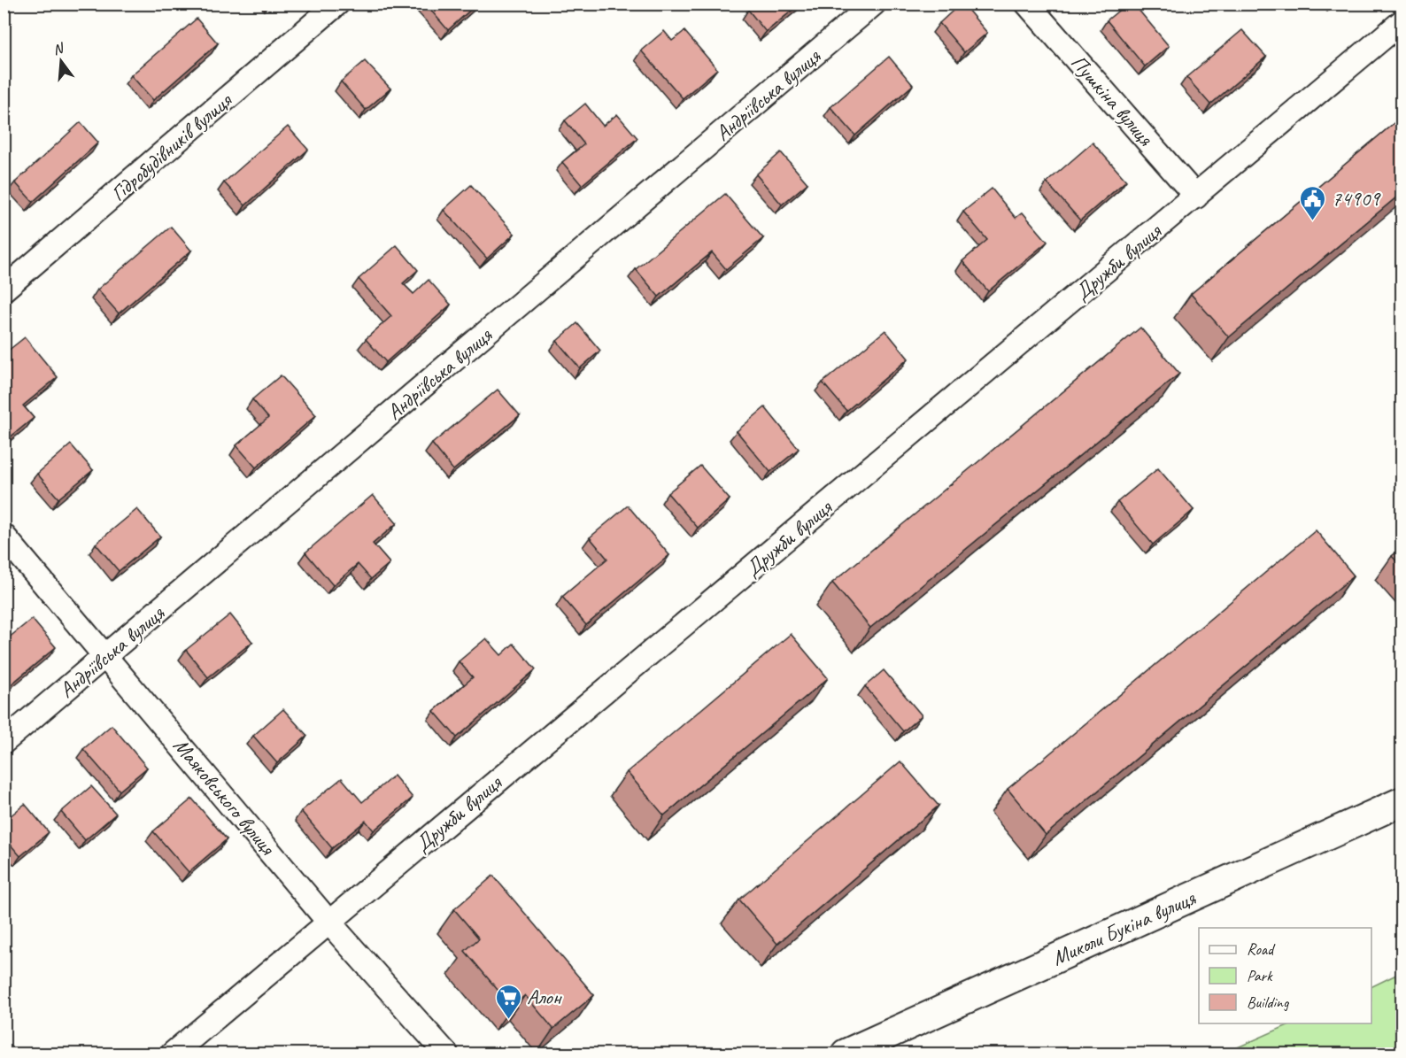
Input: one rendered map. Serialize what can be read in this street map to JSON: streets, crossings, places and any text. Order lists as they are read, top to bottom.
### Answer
{
  "streets": {
    "street": [
      "Андріївська вулиця",
      "Пушкіна вулиця",
      "Гідробудівників вулиця",
      "Дружби вулиця",
      "Маяковського вулиця",
      "Миколи Букіна вулиця"
    ]
  },
  "crossings": [
    ["Андріївська вулиця", "Маяковського вулиця"],
    ["Пушкіна вулиця", "Дружби вулиця"],
    ["Дружби вулиця", "Маяковського вулиця"]
  ],
  "places": {
    "public building": ["74909"],
    "supermarket": ["Алон"]
  },
  "legend": ["Road", "Park", "Building"],
  "north": "top"
}
